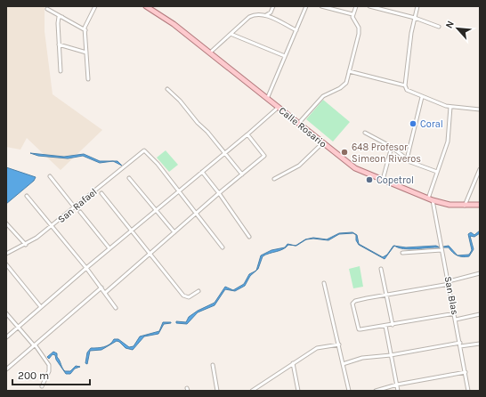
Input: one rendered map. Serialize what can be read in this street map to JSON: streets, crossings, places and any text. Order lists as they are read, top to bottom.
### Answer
{
  "streets": {
    "main road": ["Calle Rosario"],
    "street": ["San Rafael", "San Blas"]
  },
  "crossings": [
    ["Calle Rosario", "San Blas"]
  ],
  "places": ["Coral", "648 Profesor Simeon Riveros", "Copetrol"],
  "scale_bar": "200 m",
  "north": "top left"
}
